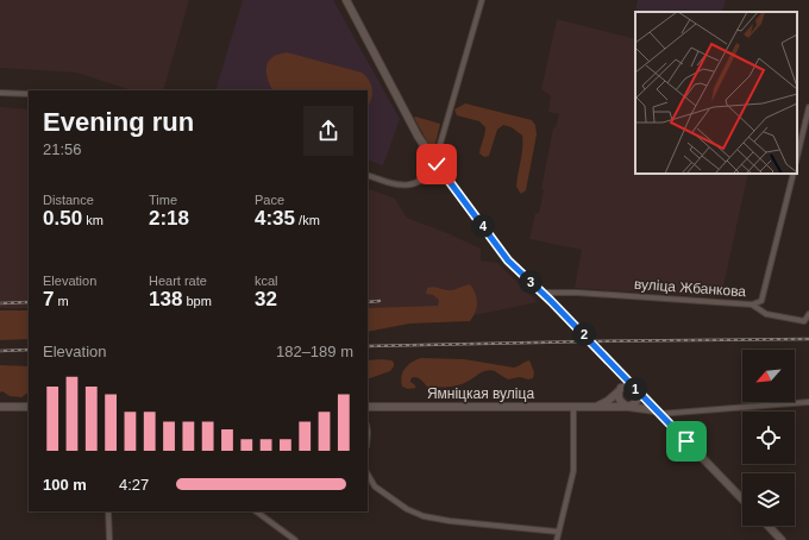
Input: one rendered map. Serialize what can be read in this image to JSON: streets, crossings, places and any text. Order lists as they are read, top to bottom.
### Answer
{
  "streets": {
    "main road": ["Ямніцкая вуліца"],
    "street": ["вуліца Жбанкова"]
  },
  "north": "bottom left",
  "page": {
    "heading": ["Evening run", "21:56"],
    "stats": [
      ["Distance", "0.50 km"],
      ["Time", "2:18"],
      ["Pace", "4:35 /km"],
      ["Elevation", "7 m"],
      ["Heart rate", "138 bpm"],
      ["kcal", "32"]
    ],
    "pins": [
      "4",
      "3",
      "2",
      "1"
    ],
    "chart": ["Elevation", "182–189 m"],
    "list": [
      {
        "name": "100 m",
        "note": "4:27"
      }
    ]
  }
}
